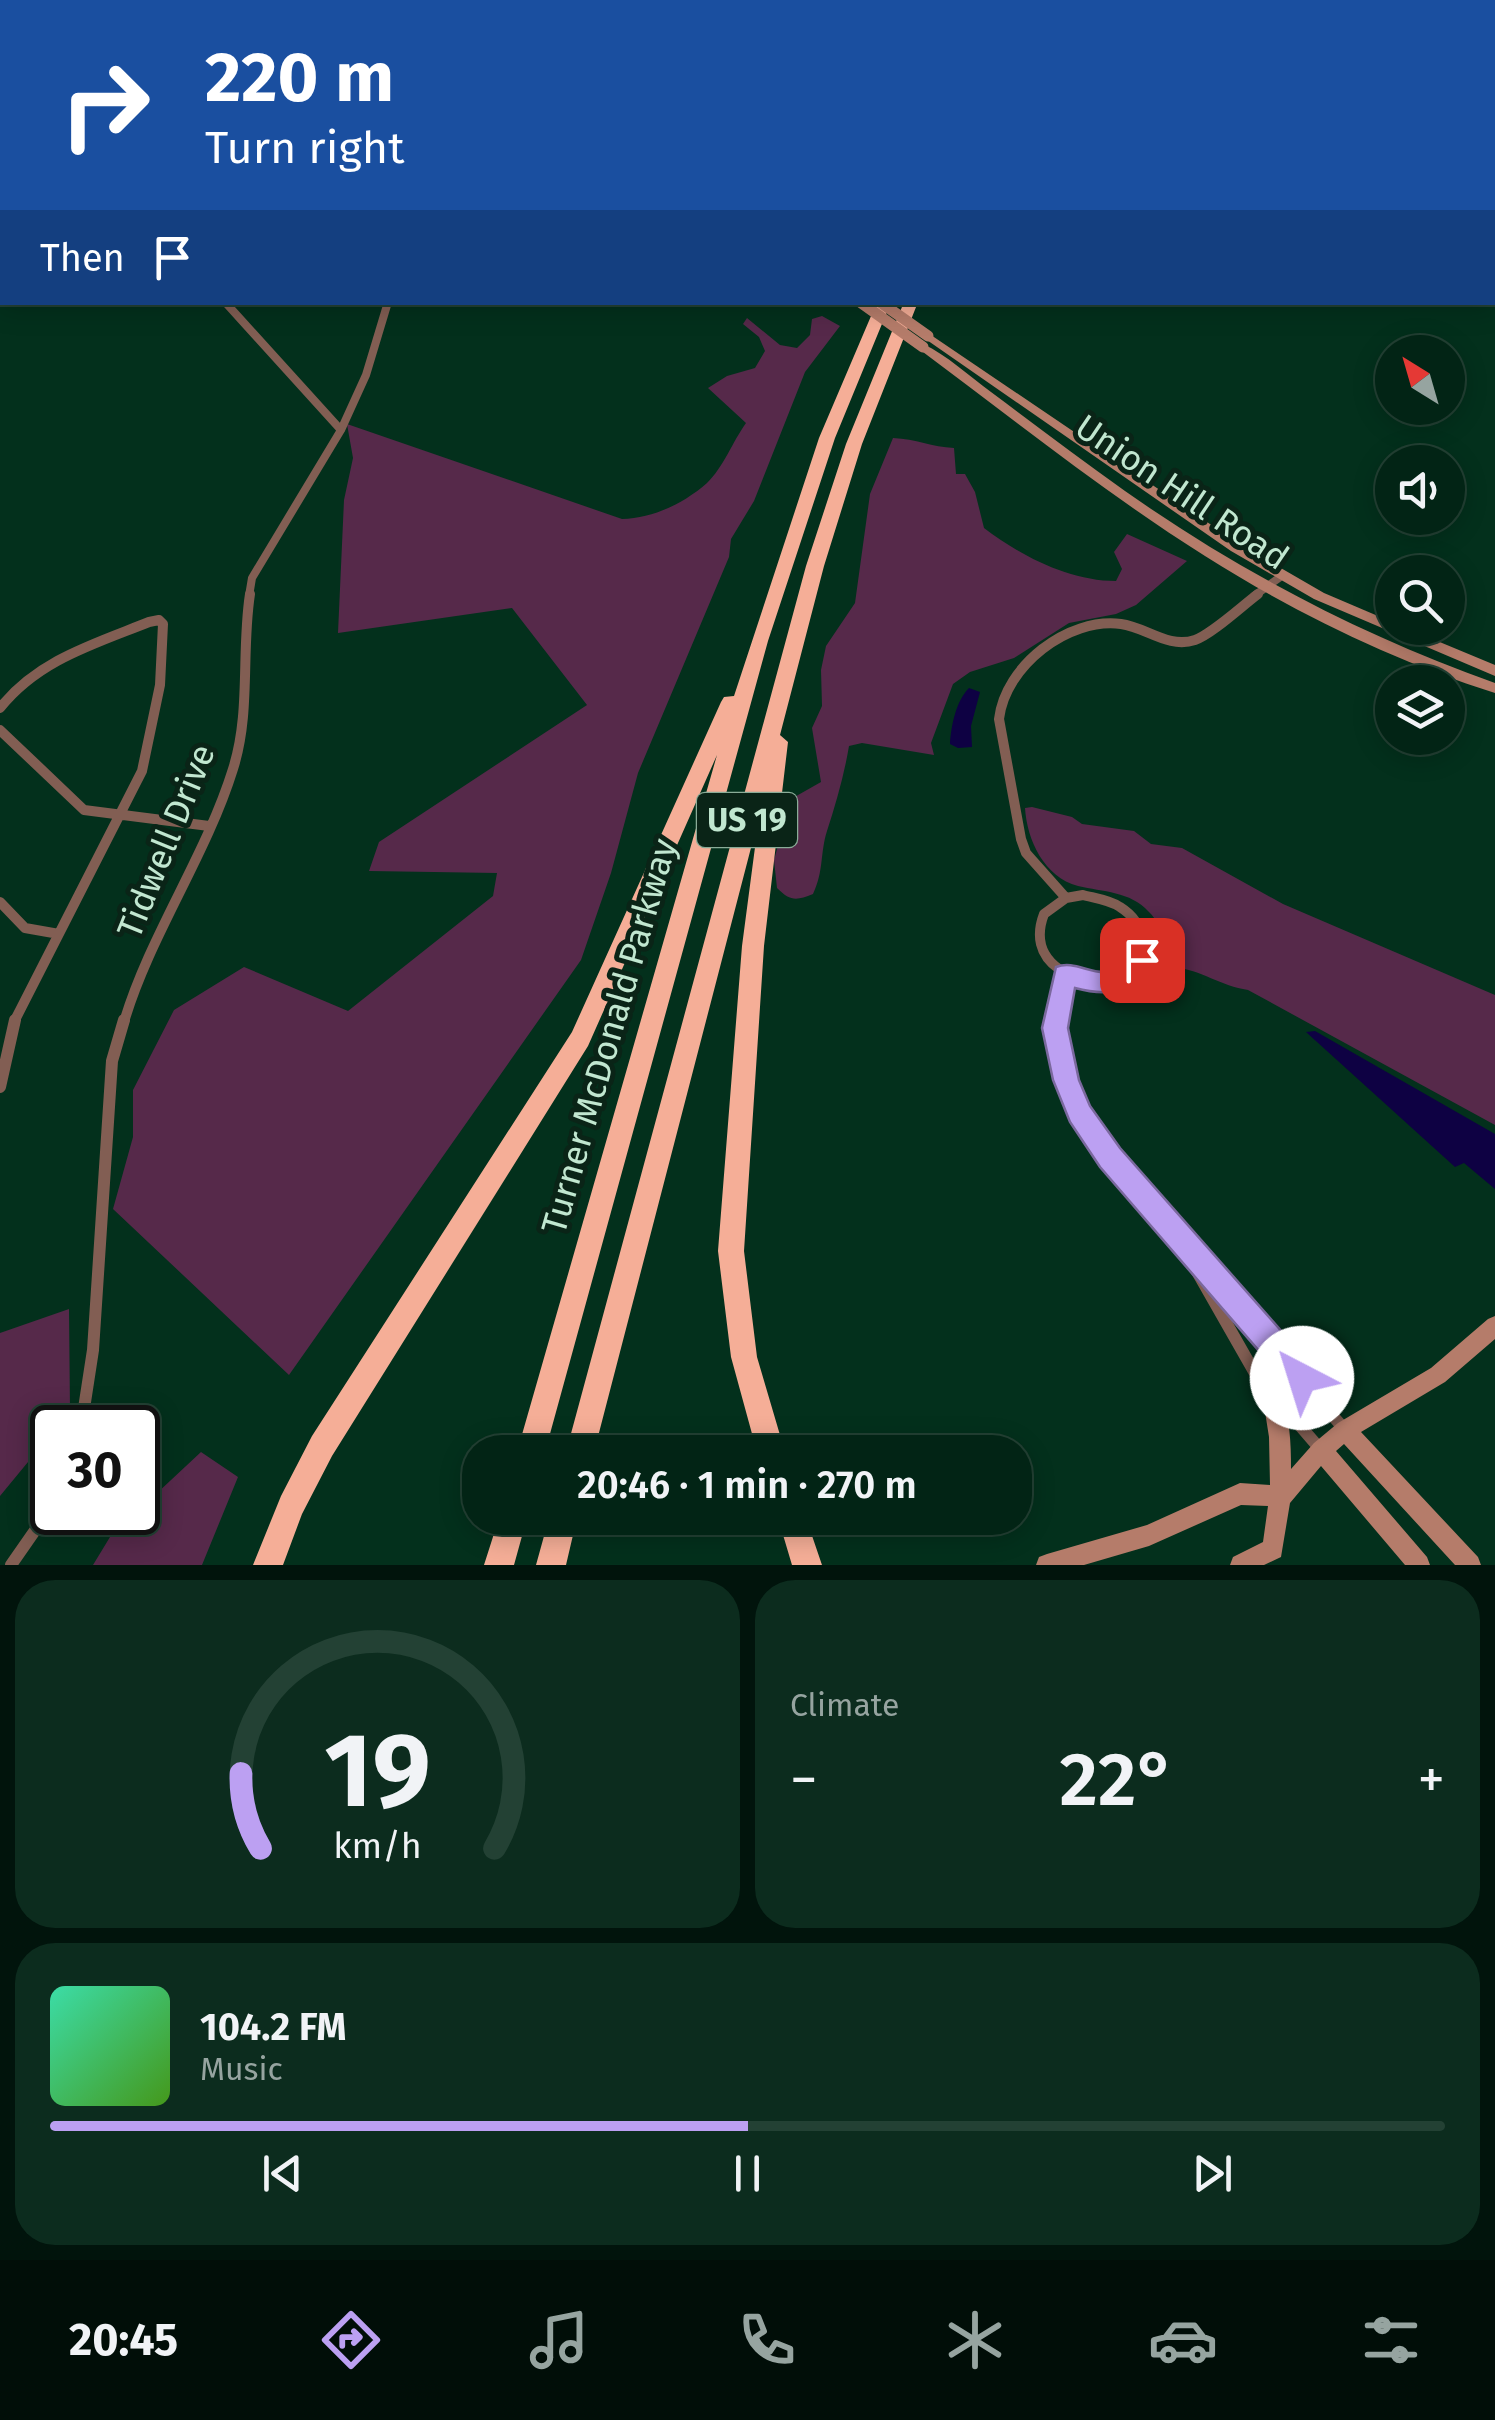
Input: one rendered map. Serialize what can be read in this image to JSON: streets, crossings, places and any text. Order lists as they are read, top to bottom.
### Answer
{
  "streets": {
    "highway": ["US 19", "Turner McDonald Parkway"],
    "street": ["Union Hill Road", "Tidwell Drive"]
  },
  "north": "top left",
  "page": {
    "turn": ["220 m", "Turn right"],
    "then": "Then",
    "limit": "30",
    "trip": "20:46 · 1 min · 270 m",
    "tile": "Climate",
    "heat": ["−", "22°", "+"],
    "song": ["104.2 FM", "Music"],
    "tabs": "20:45",
    "gauge": ["19", "km/h"]
  }
}
